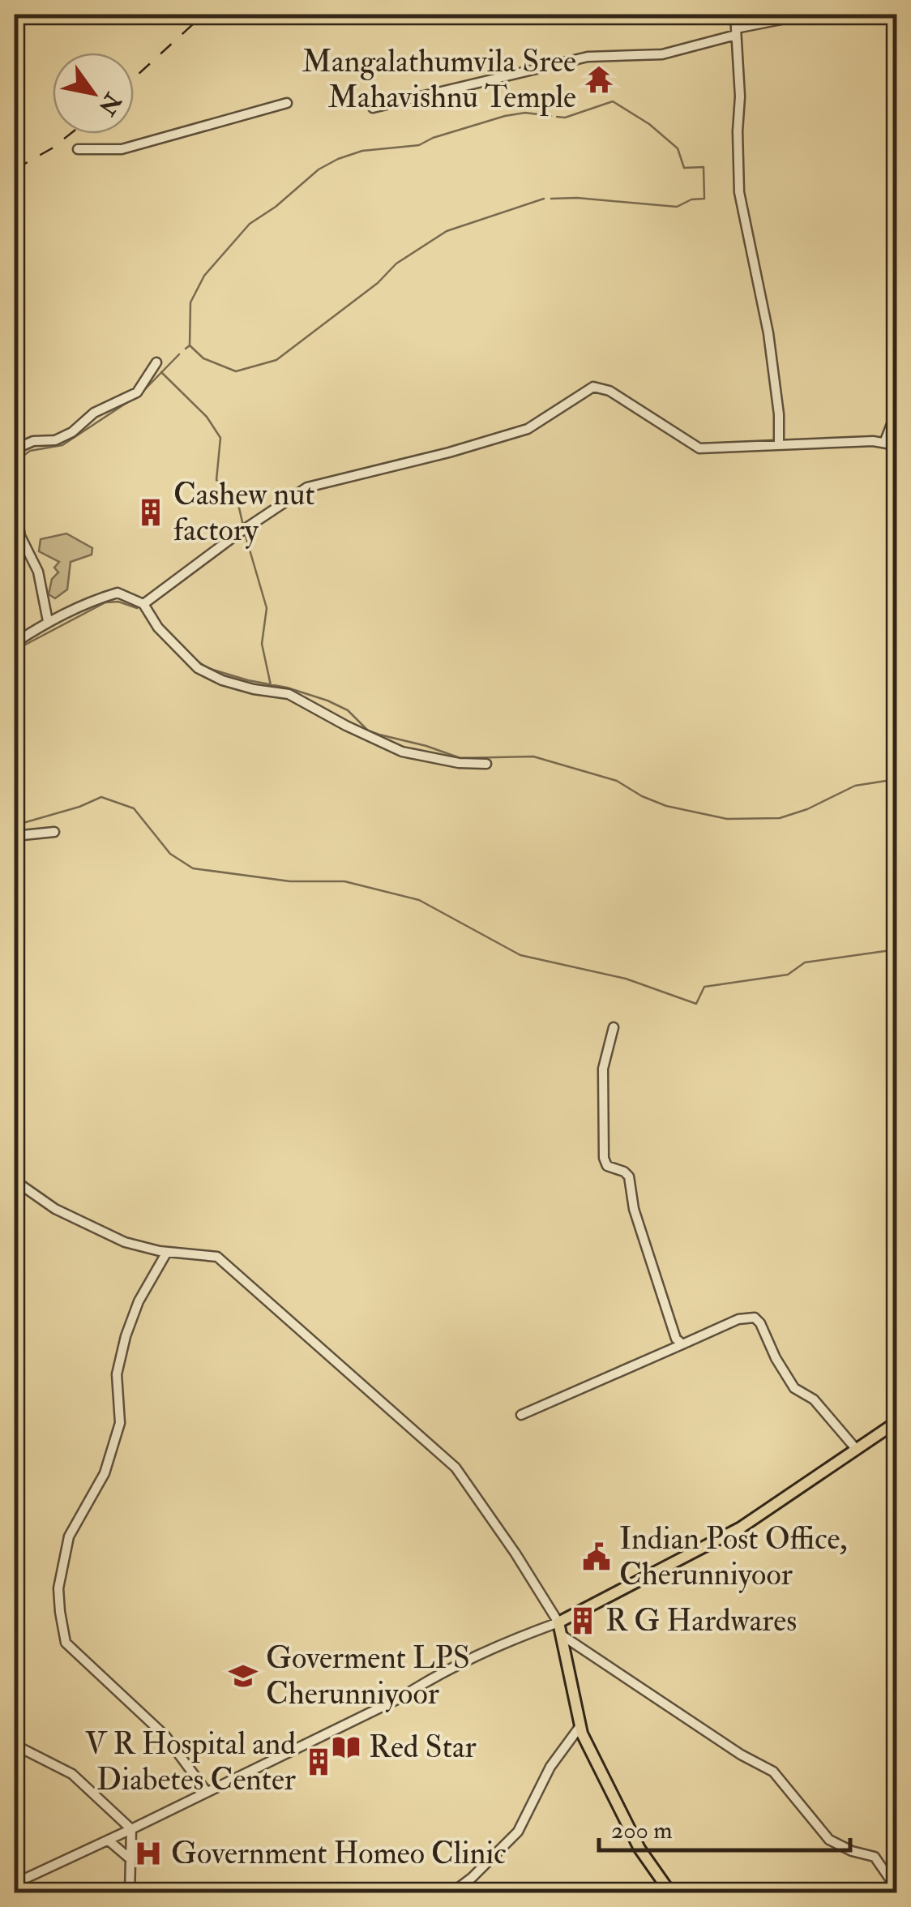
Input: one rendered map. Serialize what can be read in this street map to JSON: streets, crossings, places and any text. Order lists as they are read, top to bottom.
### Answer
{
  "places": {
    "temple": ["Mangalathumvila Sree Mahavishnu Temple"],
    "building": ["Cashew nut factory", "R G Hardwares", "V R Hospital and Diabetes Center"],
    "public building": ["Indian Post Office, Cherunniyoor"],
    "school or university": ["Goverment LPS Cherunniyoor"],
    "library": ["Red Star"],
    "hospital": ["Government Homeo Clinic"]
  },
  "scale_bar": "200 m",
  "north": "bottom right"
}
